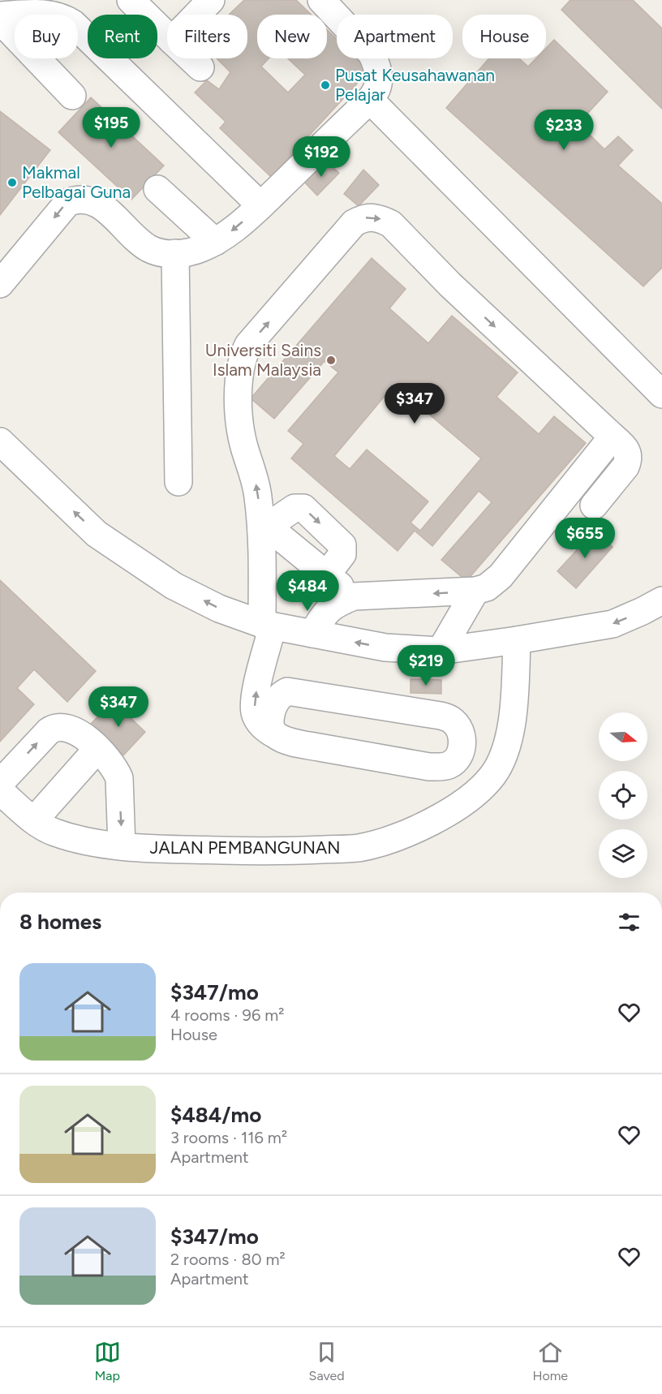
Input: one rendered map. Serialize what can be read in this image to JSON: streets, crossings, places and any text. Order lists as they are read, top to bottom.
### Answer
{
  "streets": {
    "street": ["JALAN PEMBANGUNAN"]
  },
  "places": ["Pusat Keusahawanan Pelajar", "Makmal Pelbagai Guna", "Universiti Sains Islam Malaysia"],
  "north": "right",
  "page": {
    "chip": [
      "Buy",
      "Rent",
      "Filters",
      "New",
      "Apartment",
      "House"
    ],
    "price": [
      "$195",
      "$233",
      "$192",
      "$347",
      "$655",
      "$484",
      "$219",
      "$347"
    ],
    "heading": "8 homes",
    "list": [
      {
        "name": "$347/mo",
        "note": "4 rooms · 96 m² · House"
      },
      {
        "name": "$484/mo",
        "note": "3 rooms · 116 m² · Apartment"
      },
      {
        "name": "$347/mo",
        "note": "2 rooms · 80 m² · Apartment"
      }
    ],
    "tabs": ["Map", "Saved", "Home"]
  }
}
